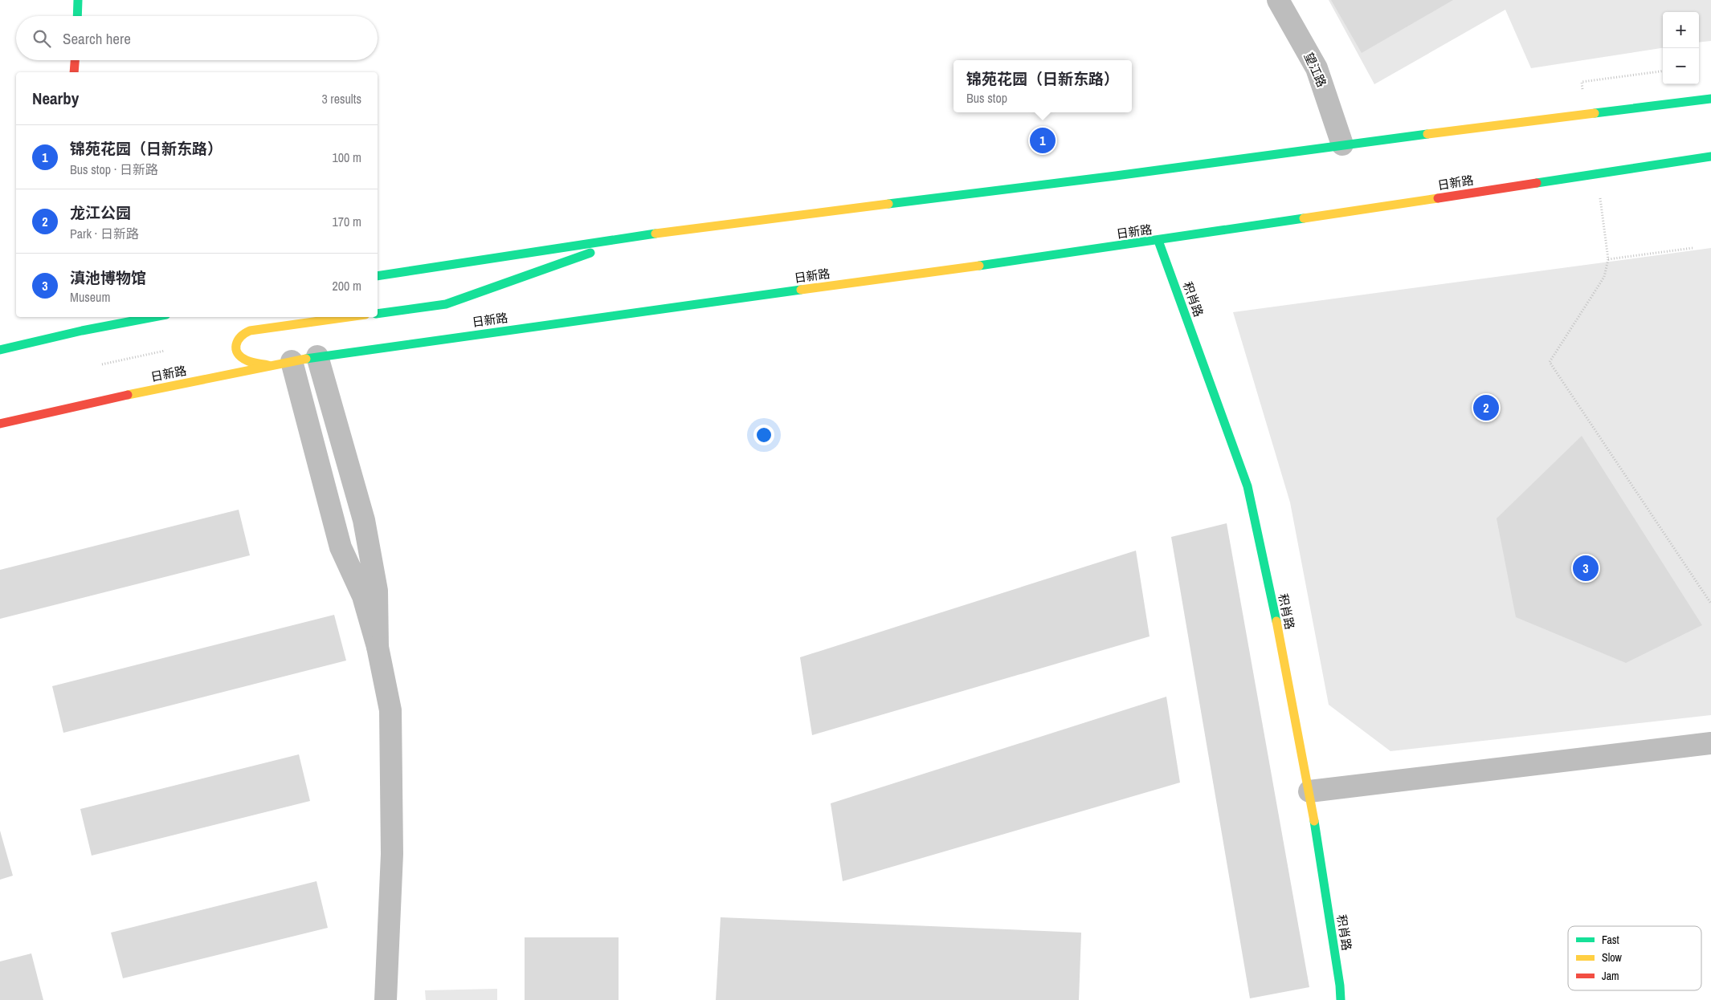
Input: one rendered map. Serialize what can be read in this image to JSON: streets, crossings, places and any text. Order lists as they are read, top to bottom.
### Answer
{
  "streets": {
    "main road": ["日新路", "积肖路"],
    "street": ["望江路"]
  },
  "crossings": [
    ["日新路", "积肖路"]
  ],
  "legend": ["Fast", "Slow", "Jam"],
  "page": {
    "map_buttons": ["+", "−"],
    "search": "Search here",
    "popup": ["锦苑花园（日新东路）", "Bus stop"],
    "heading": ["Nearby", "3 results"],
    "list": [
      {
        "mark": "1",
        "name": "锦苑花园（日新东路）",
        "note": "Bus stop · 日新路",
        "value": "100 m"
      },
      {
        "mark": "2",
        "name": "龙江公园",
        "note": "Park · 日新路",
        "value": "170 m"
      },
      {
        "mark": "3",
        "name": "滇池博物馆",
        "note": "Museum",
        "value": "200 m"
      }
    ],
    "pins": ["1", "2", "3"]
  }
}
